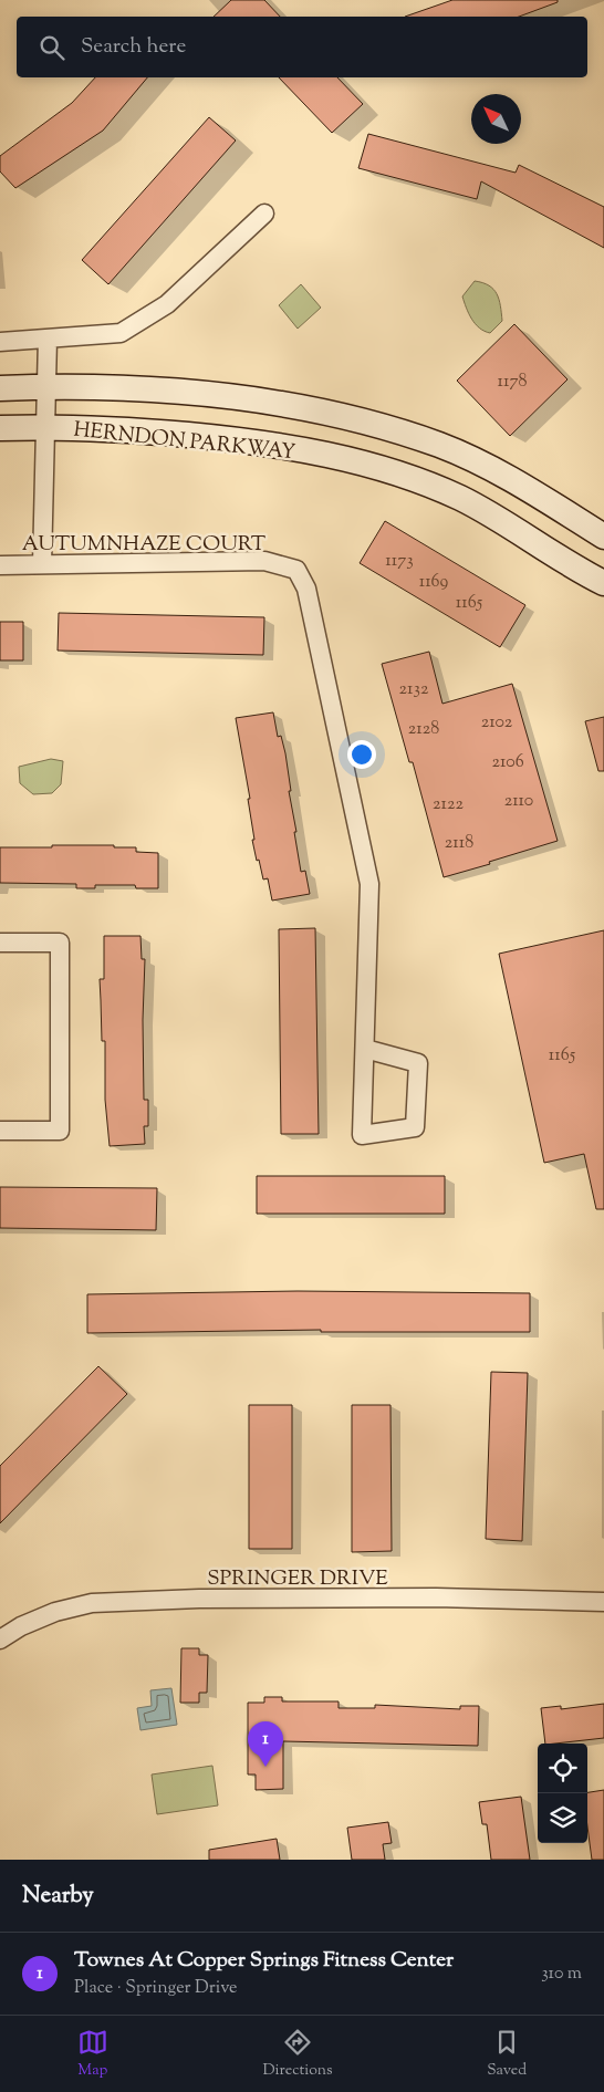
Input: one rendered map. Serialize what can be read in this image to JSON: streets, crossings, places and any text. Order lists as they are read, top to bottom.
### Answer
{
  "streets": {
    "main road": ["HERNDON PARKWAY"],
    "street": ["AUTUMNHAZE COURT", "SPRINGER DRIVE"]
  },
  "house_numbers": [
    "1178",
    "1173",
    "1169",
    "1165",
    "2132",
    "2102",
    "2128",
    "2106",
    "2110",
    "2122",
    "2118",
    "1165"
  ],
  "north": "top left",
  "page": {
    "search": "Search here",
    "pins": "1",
    "heading": "Nearby",
    "list": [
      {
        "mark": "1",
        "name": "Townes At Copper Springs Fitness Center",
        "note": "Place · Springer Drive",
        "value": "310 m"
      }
    ],
    "nav": ["Map", "Directions", "Saved"]
  }
}
